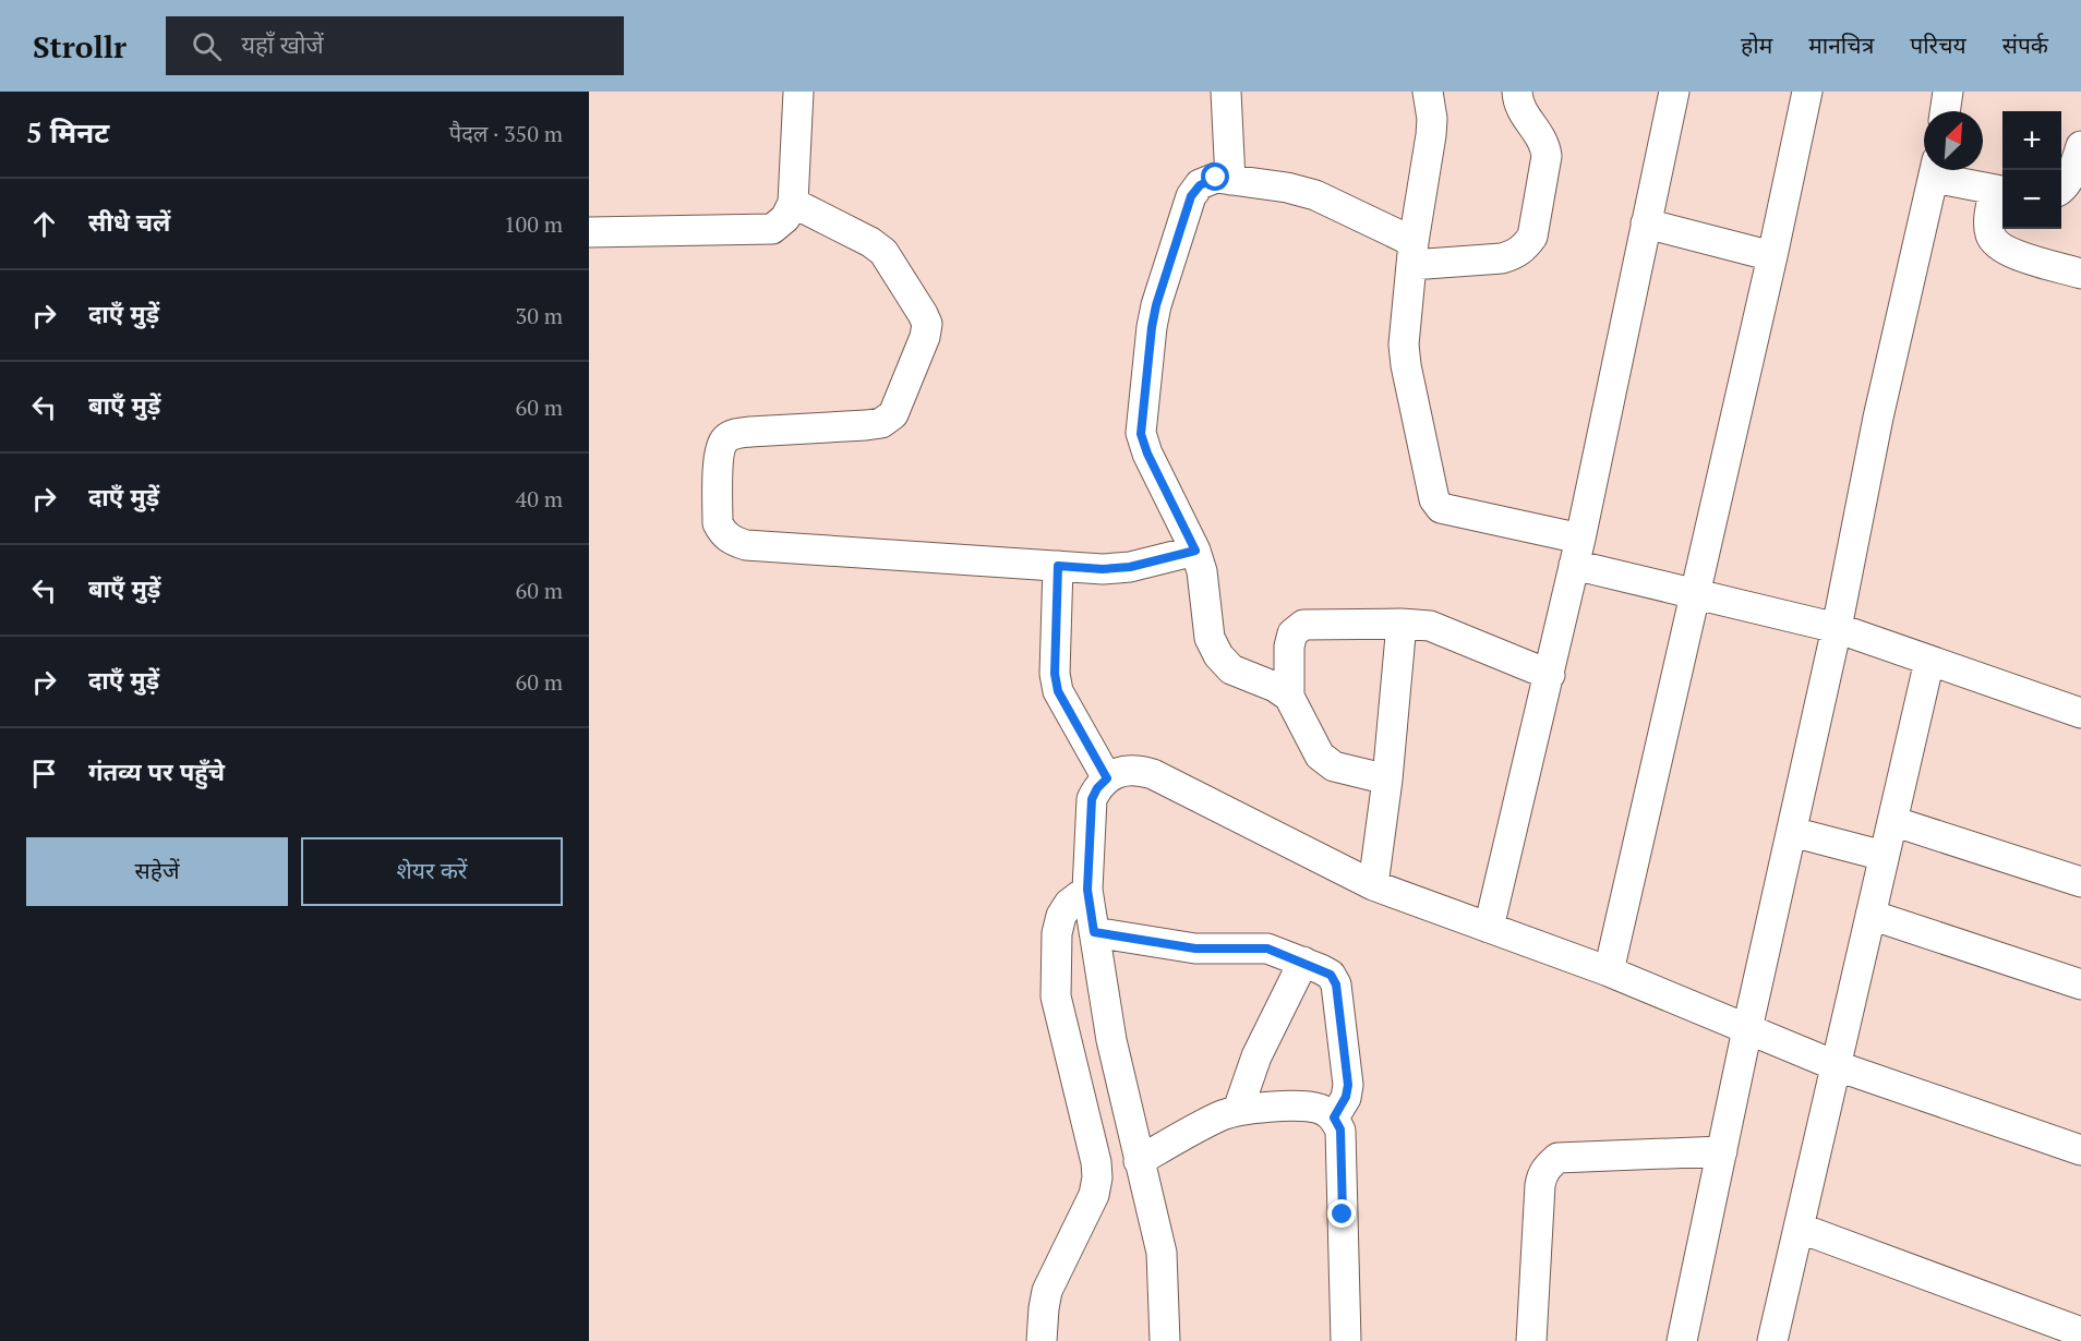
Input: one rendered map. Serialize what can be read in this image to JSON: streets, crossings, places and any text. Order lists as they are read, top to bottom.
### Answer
{
  "north": "top right",
  "page": {
    "header": "Strollr",
    "search": "यहाँ खोजें",
    "nav": [
      "होम",
      "मानचित्र",
      "परिचय",
      "संपर्क"
    ],
    "heading": ["5 मिनट", "पैदल · 350 m"],
    "map_buttons": ["+", "−"],
    "list": [
      ["सीधे चलें", "100 m"],
      ["दाएँ मुड़ें", "30 m"],
      ["बाएँ मुड़ें", "60 m"],
      ["दाएँ मुड़ें", "40 m"],
      ["बाएँ मुड़ें", "60 m"],
      ["दाएँ मुड़ें", "60 m"],
      "गंतव्य पर पहुँचे"
    ],
    "buttons": ["सहेजें", "शेयर करें"]
  }
}
